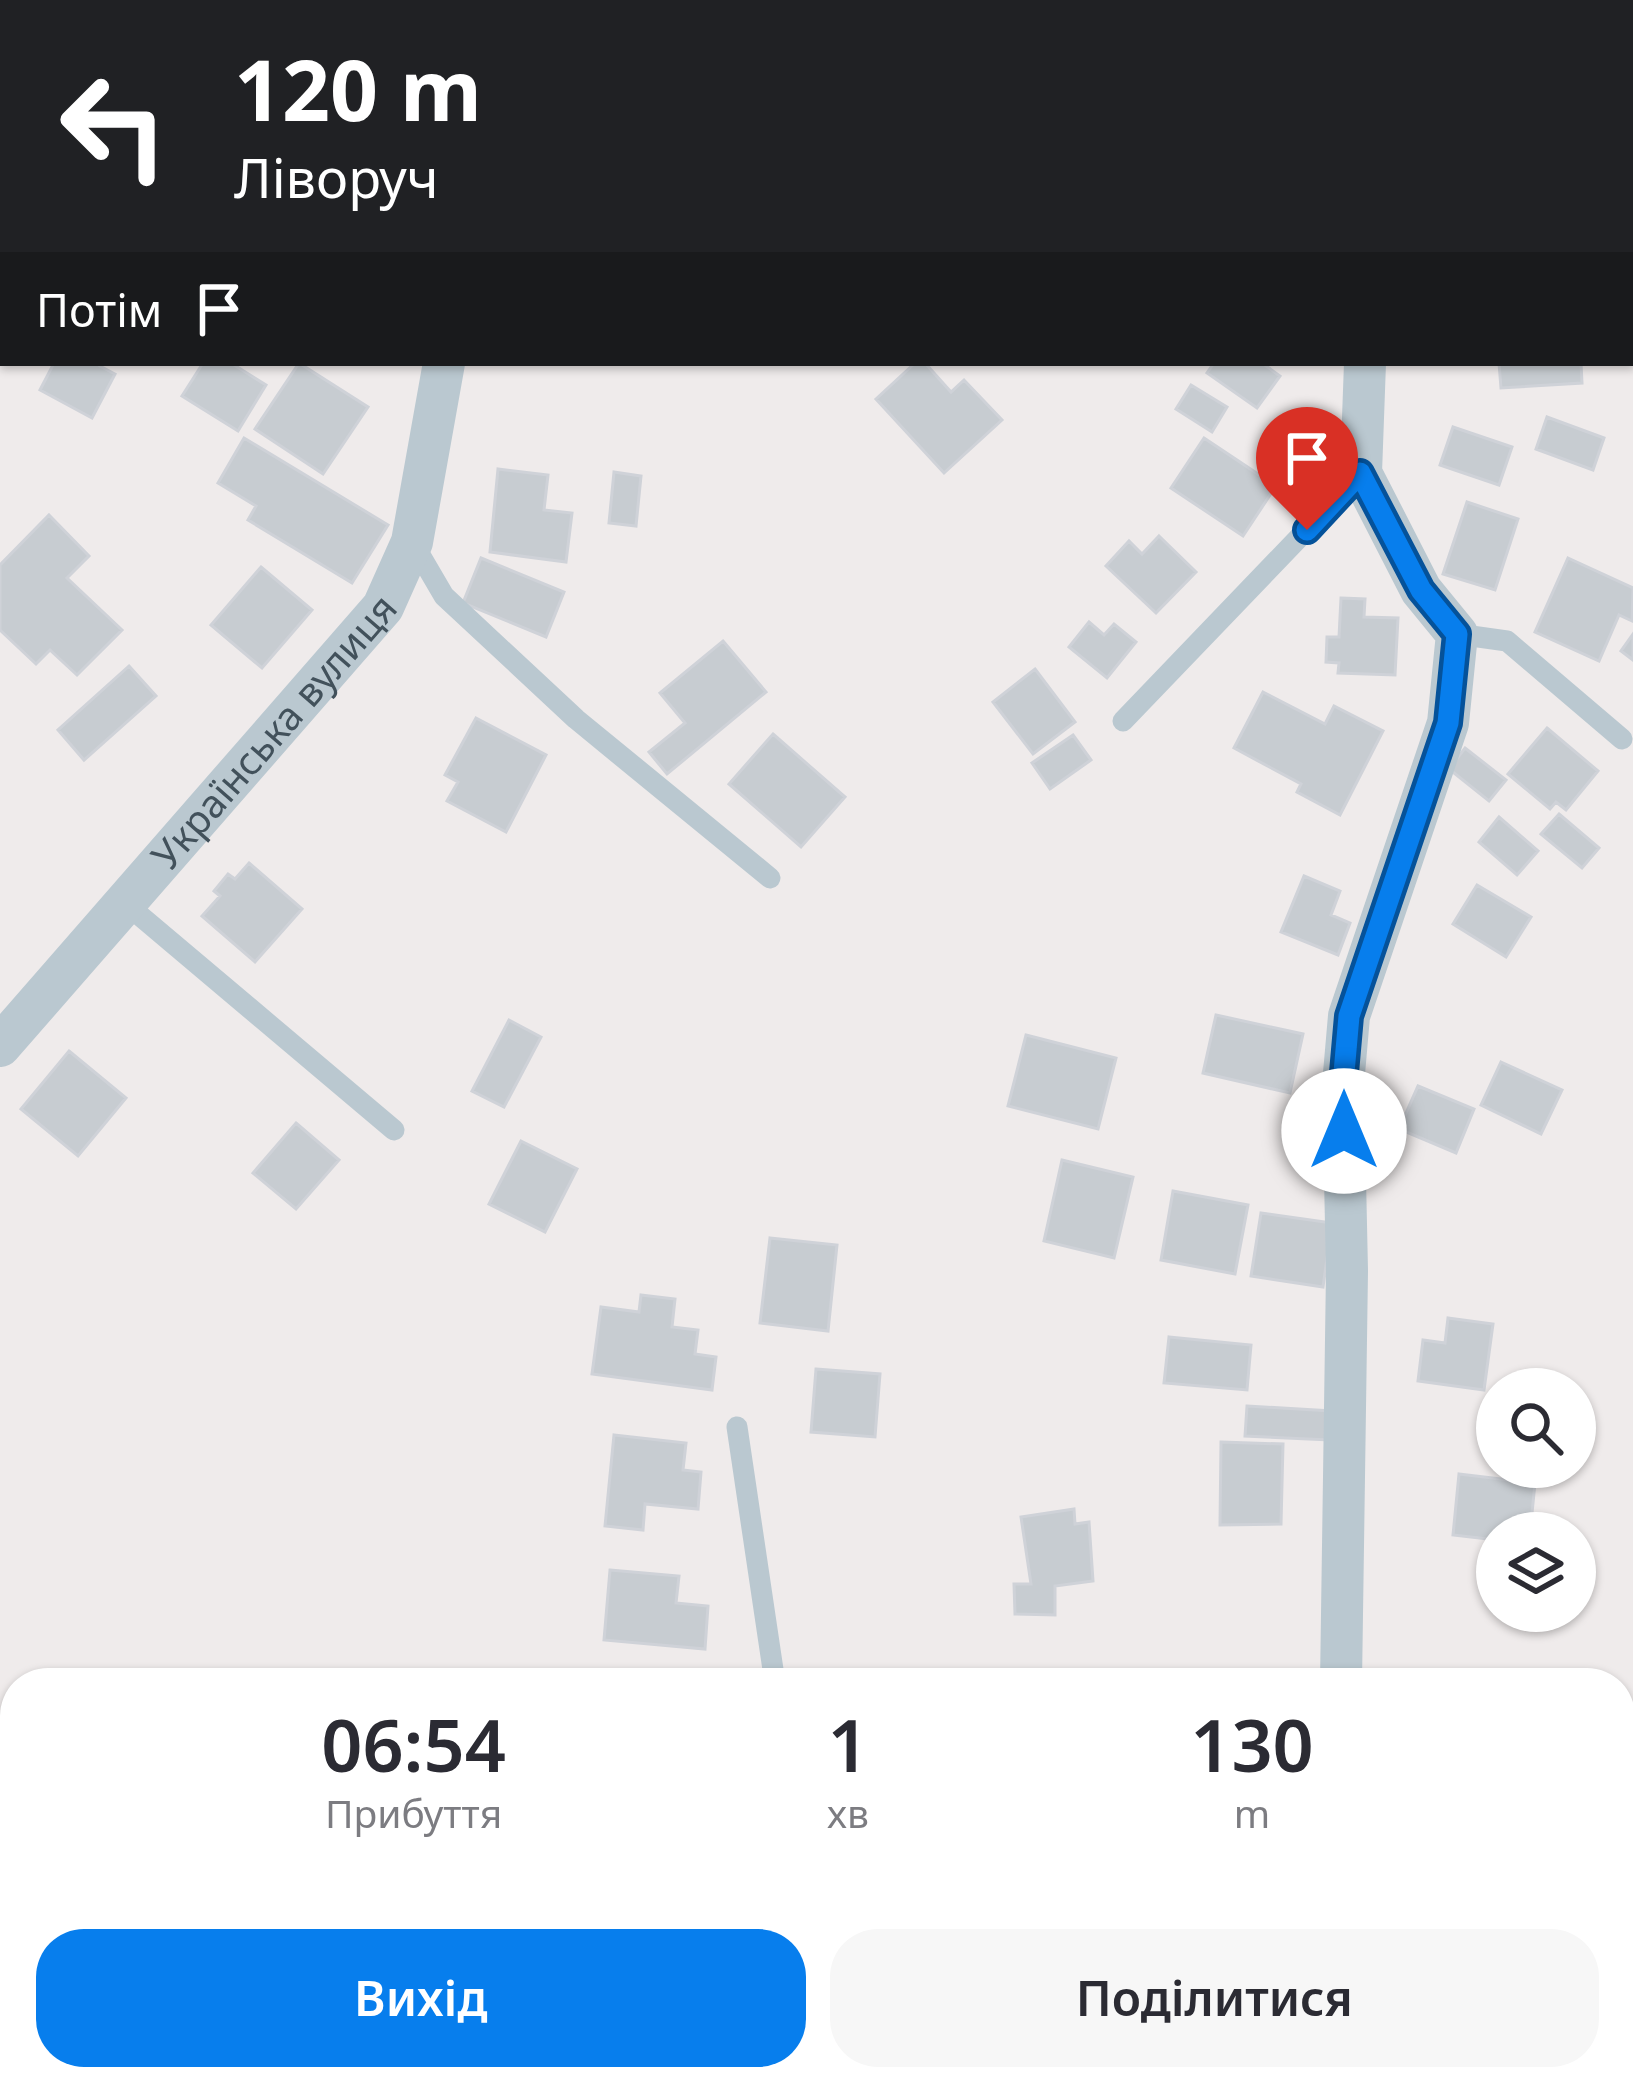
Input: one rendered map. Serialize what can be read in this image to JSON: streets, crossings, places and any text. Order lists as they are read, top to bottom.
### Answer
{
  "streets": {
    "street": ["Українська вулиця"]
  },
  "page": {
    "turn": ["120 m", "Ліворуч"],
    "then": "Потім",
    "eta": [
      "06:54",
      "Прибуття",
      "1",
      "хв",
      "130",
      "m"
    ],
    "buttons": ["Вихід", "Поділитися"]
  }
}
